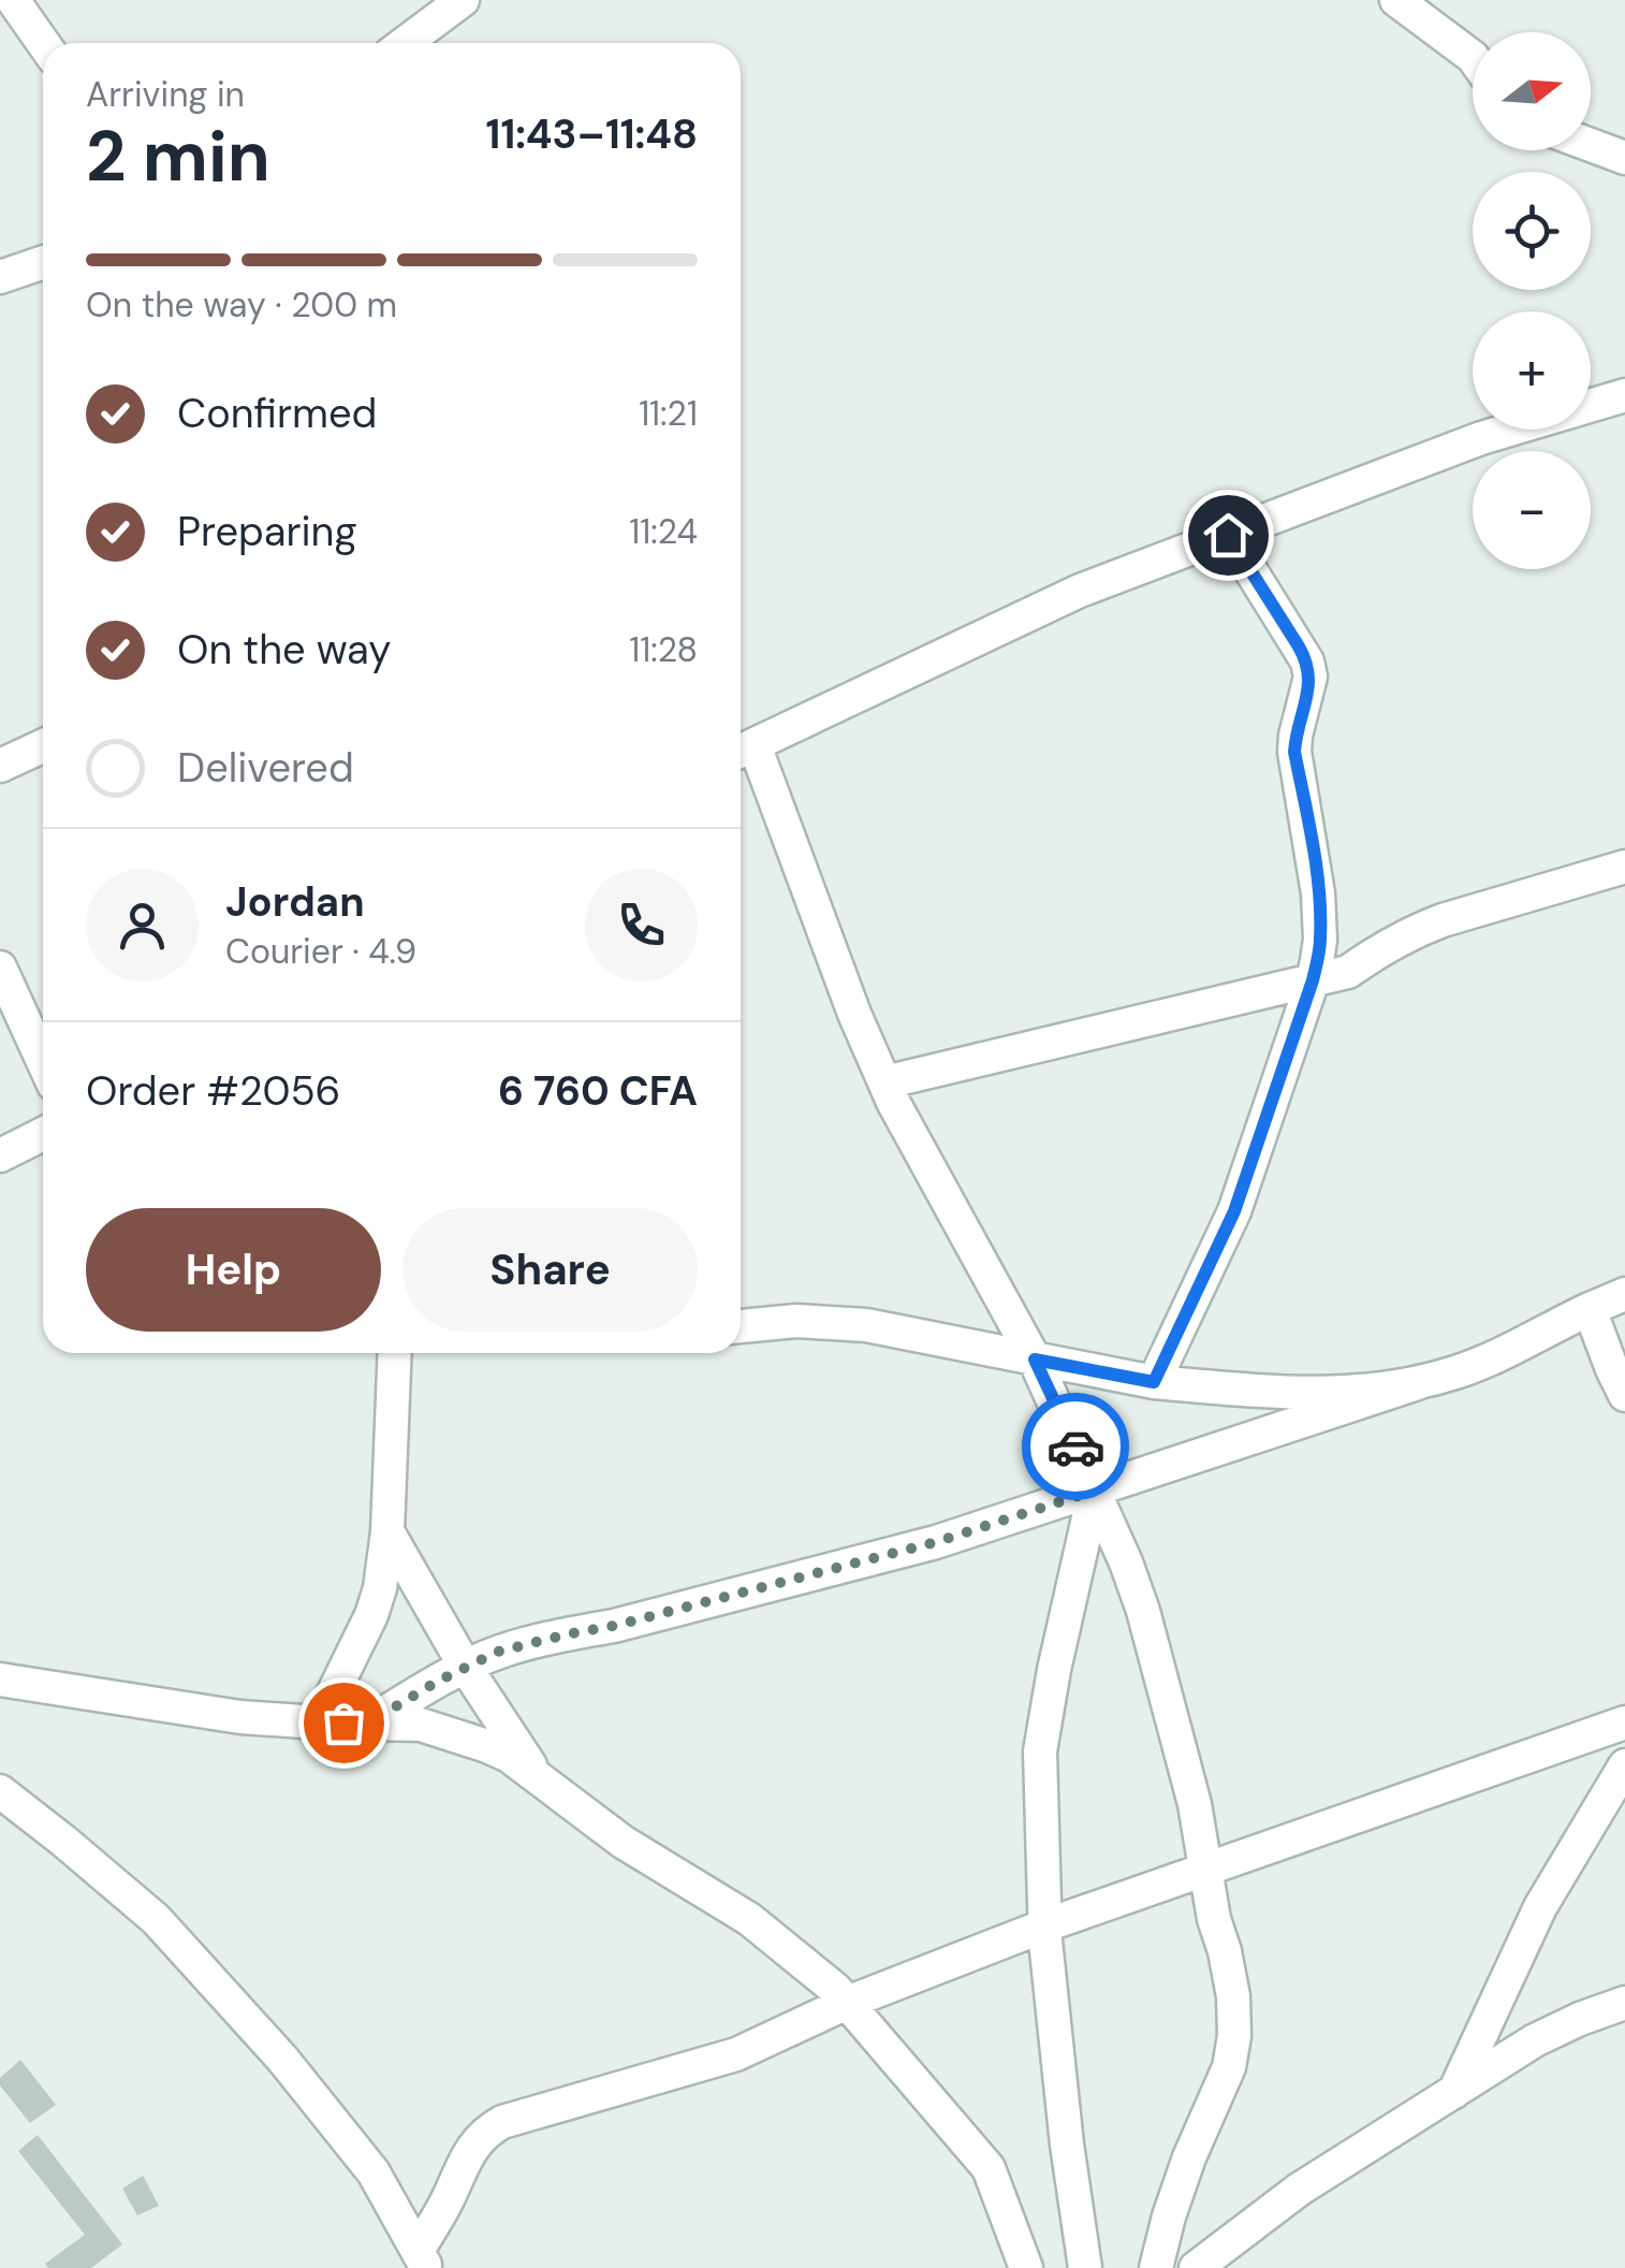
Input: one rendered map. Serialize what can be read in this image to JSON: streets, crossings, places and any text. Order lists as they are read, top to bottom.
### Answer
{
  "north": "right",
  "page": {
    "map_buttons": ["+", "−"],
    "heading": ["2 min", "Arriving in", "11:43–11:48"],
    "panel": [
      "Jordan",
      "Courier · 4.9",
      "Order #2056",
      "6 760 CFA"
    ],
    "bar": "On the way · 200 m",
    "list": [
      ["Confirmed", "11:21"],
      ["Preparing", "11:24"],
      ["On the way", "11:28"],
      "Delivered"
    ],
    "buttons": ["Help", "Share"]
  }
}
